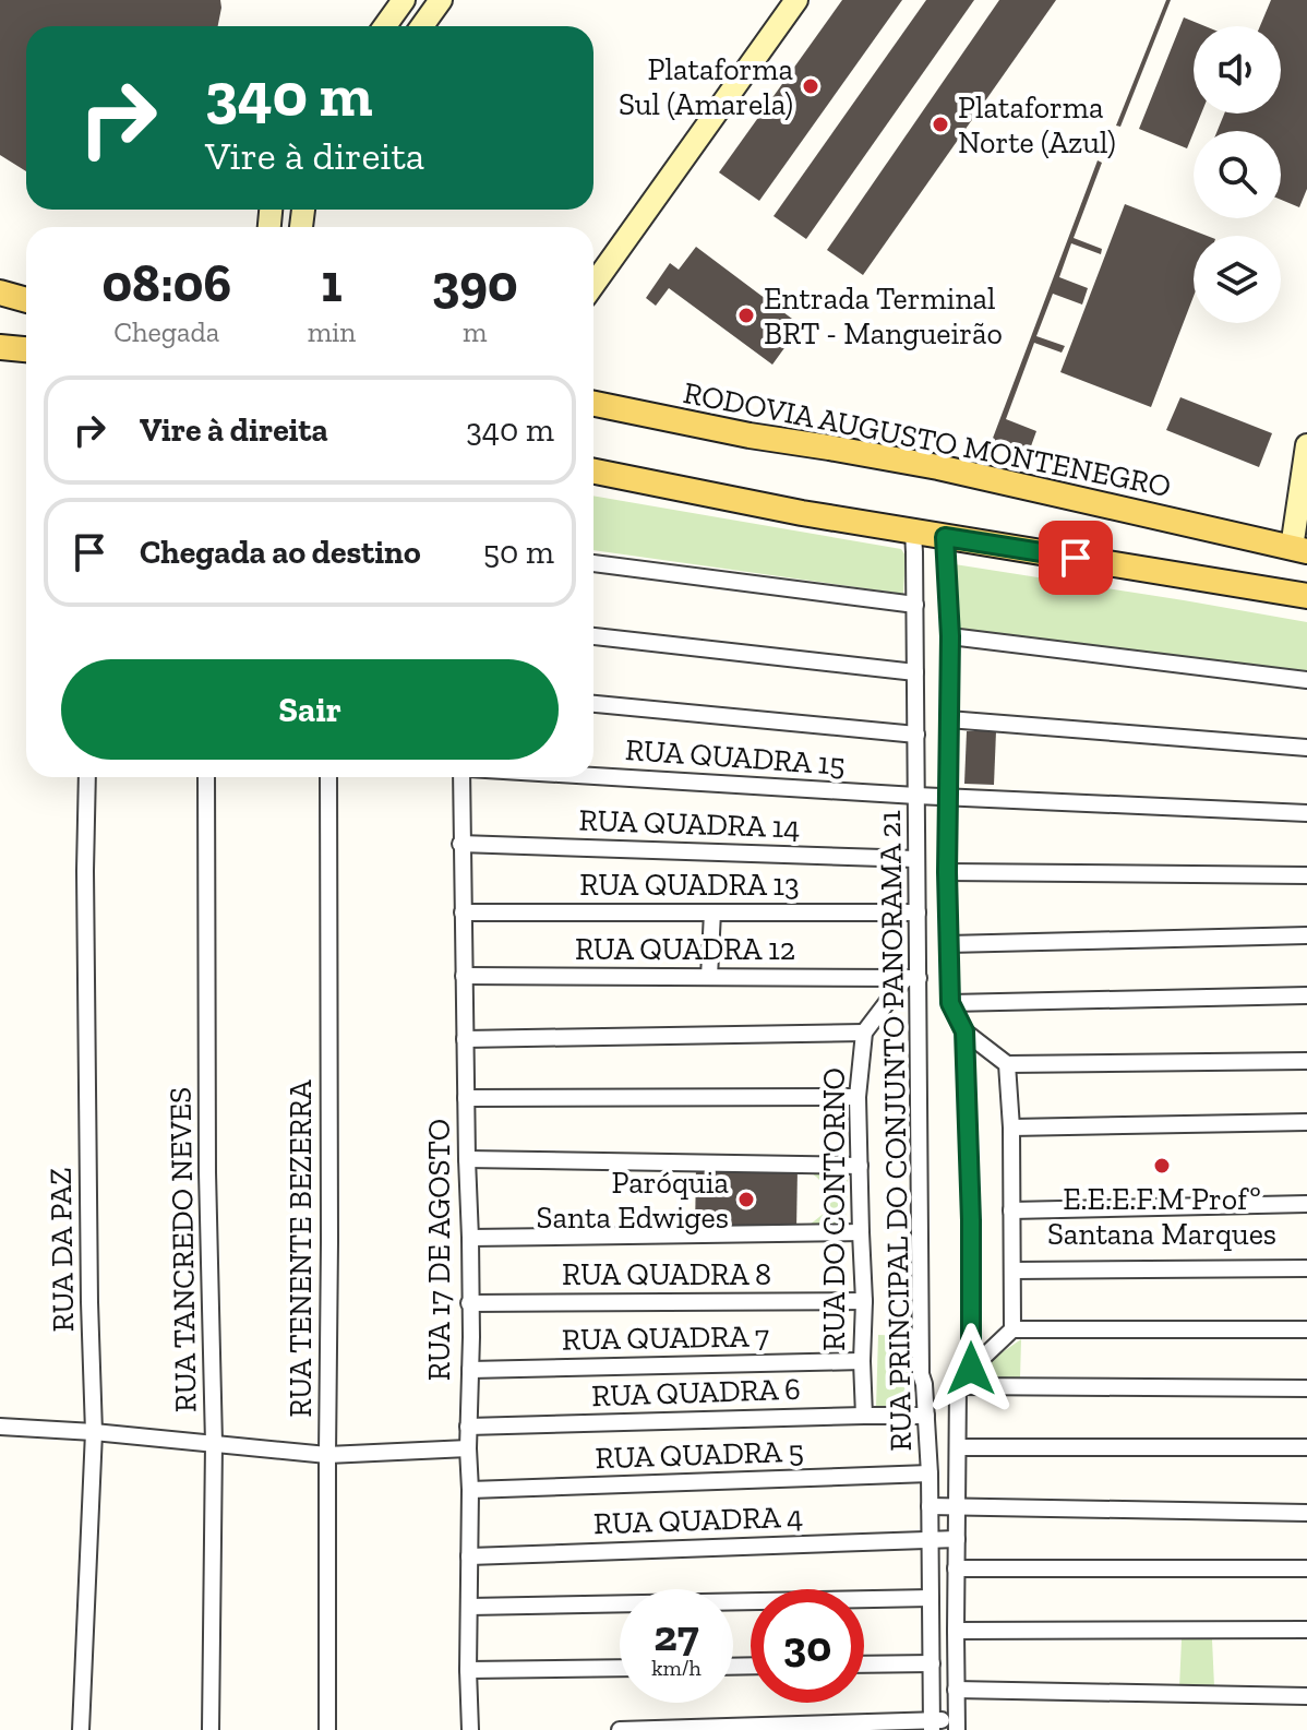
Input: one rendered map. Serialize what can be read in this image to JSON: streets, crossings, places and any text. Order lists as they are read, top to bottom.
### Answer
{
  "streets": {
    "main road": ["RODOVIA AUGUSTO MONTENEGRO"],
    "street": [
      "RUA QUADRA 15",
      "RUA QUADRA 14",
      "RUA QUADRA 13",
      "RUA QUADRA 12",
      "RUA PRINCIPAL DO CONJUNTO PANORAMA 21",
      "RUA DO CONTORNO",
      "RUA TENENTE BEZERRA",
      "RUA DA PAZ",
      "RUA TANCREDO NEVES",
      "RUA 17 DE AGOSTO",
      "RUA QUADRA 8",
      "RUA QUADRA 7",
      "RUA QUADRA 6",
      "RUA QUADRA 5",
      "RUA QUADRA 4"
    ]
  },
  "crossings": [
    ["RUA QUADRA 15", "RUA PRINCIPAL DO CONJUNTO PANORAMA 21"],
    ["RUA QUADRA 14", "RUA PRINCIPAL DO CONJUNTO PANORAMA 21"],
    ["RUA QUADRA 14", "RUA 17 DE AGOSTO"],
    ["RUA QUADRA 13", "RUA PRINCIPAL DO CONJUNTO PANORAMA 21"],
    ["RUA QUADRA 13", "RUA 17 DE AGOSTO"],
    ["RUA QUADRA 12", "RUA PRINCIPAL DO CONJUNTO PANORAMA 21"],
    ["RUA QUADRA 12", "RUA DO CONTORNO"],
    ["RUA QUADRA 12", "RUA 17 DE AGOSTO"],
    ["RUA PRINCIPAL DO CONJUNTO PANORAMA 21", "RUA DO CONTORNO"],
    ["RUA PRINCIPAL DO CONJUNTO PANORAMA 21", "RUA QUADRA 6"],
    ["RUA PRINCIPAL DO CONJUNTO PANORAMA 21", "RUA QUADRA 5"],
    ["RUA PRINCIPAL DO CONJUNTO PANORAMA 21", "RUA QUADRA 4"],
    ["RUA DO CONTORNO", "RUA QUADRA 8"],
    ["RUA DO CONTORNO", "RUA QUADRA 7"],
    ["RUA DO CONTORNO", "RUA QUADRA 6"],
    ["RUA 17 DE AGOSTO", "RUA QUADRA 8"],
    ["RUA 17 DE AGOSTO", "RUA QUADRA 7"],
    ["RUA 17 DE AGOSTO", "RUA QUADRA 6"],
    ["RUA 17 DE AGOSTO", "RUA QUADRA 5"],
    ["RUA 17 DE AGOSTO", "RUA QUADRA 4"]
  ],
  "places": [
    "Plataforma Sul (Amarela)",
    "Plataforma Norte (Azul)",
    "Entrada Terminal BRT - Mangueirão",
    "E.E.E.F.M Profº Santana Marques",
    "Paróquia Santa Edwiges"
  ],
  "page": {
    "turn": ["340 m", "Vire à direita"],
    "eta": [
      "08:06",
      "Chegada",
      "1",
      "min",
      "390",
      "m"
    ],
    "list": [
      {
        "name": "Vire à direita",
        "value": "340 m"
      },
      {
        "name": "Chegada ao destino",
        "value": "50 m"
      }
    ],
    "buttons": "Sair",
    "speed": "27 km/h",
    "limit": "30"
  }
}
